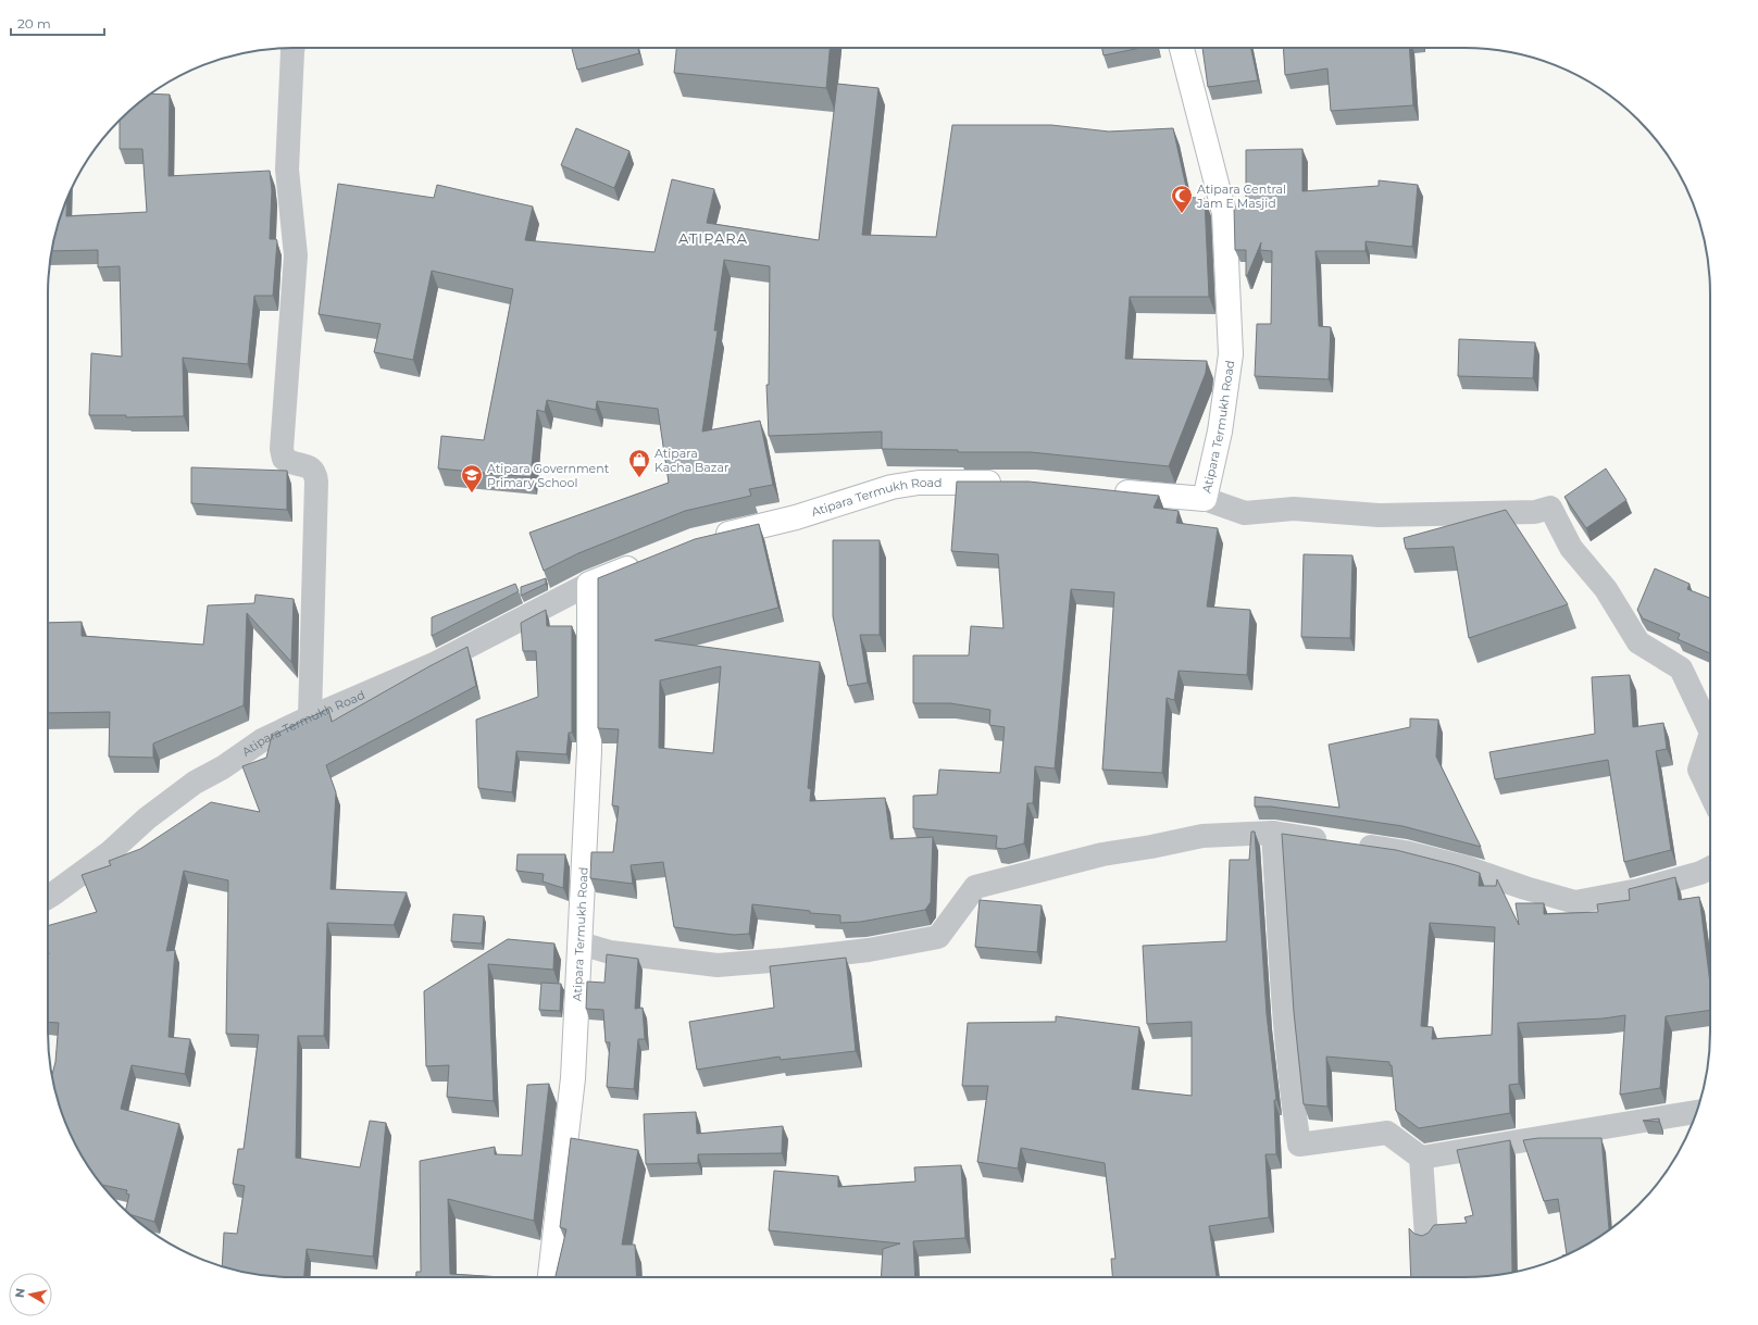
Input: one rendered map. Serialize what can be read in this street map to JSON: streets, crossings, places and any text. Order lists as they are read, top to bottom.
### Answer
{
  "streets": {
    "main road": ["Atipara Termukh Road"]
  },
  "districts": ["ATIPARA"],
  "places": {
    "mosque": ["Atipara Central Jam E Masjid"],
    "shop": ["Atipara Kacha Bazar"],
    "school or university": ["Atipara Government Primary School"]
  },
  "scale_bar": "20 m",
  "north": "left"
}
